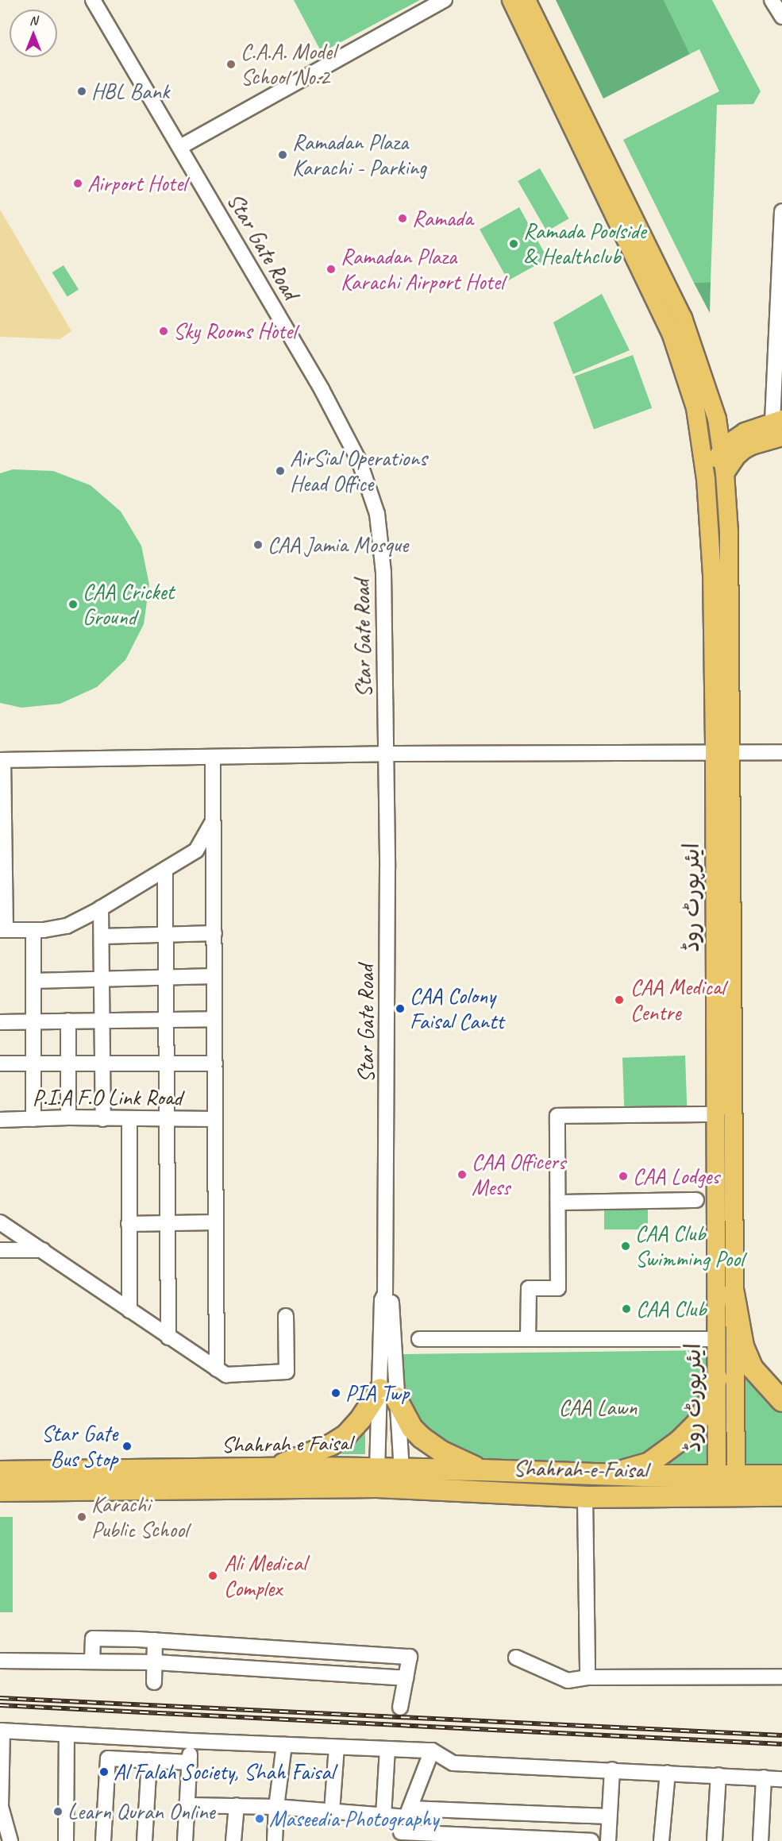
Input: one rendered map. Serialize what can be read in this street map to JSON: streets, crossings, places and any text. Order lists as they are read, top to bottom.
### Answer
{
  "streets": {
    "highway": ["Shahrah e Faisal", "Shahrah-e-Faisal"],
    "main road": ["ایئرپورٹ روڈ"],
    "street": ["Star Gate Road", "P.I.A F.O Link Road"]
  },
  "crossings": [
    ["Star Gate Road", "Shahrah e Faisal"],
    ["Star Gate Road", "Shahrah-e-Faisal"],
    ["ایئرپورٹ روڈ", "Shahrah-e-Faisal"],
    ["Shahrah e Faisal", "Shahrah-e-Faisal"]
  ],
  "parks": ["CAA Lawn"],
  "places": [
    "C.A.A. Model School No.2",
    "HBL Bank",
    "Ramadan Plaza Karachi - Parking",
    "Airport Hotel",
    "Ramada",
    "Ramada Poolside & Healthclub",
    "Ramadan Plaza Karachi Airport Hotel",
    "Sky Rooms Hotel",
    "AirSial Operations Head Office",
    "CAA Jamia Mosque",
    "CAA Cricket Ground",
    "CAA Medical Centre",
    "CAA Colony Faisal Cantt",
    "CAA Officers Mess",
    "CAA Lodges",
    "CAA Club Swimming Pool",
    "CAA Club",
    "PIA Twp",
    "Star Gate Bus Stop",
    "Karachi Public School",
    "Ali Medical Complex",
    "Al Falah Society, Shah Faisal",
    "Learn Quran Online",
    "Maseedia Photography"
  ],
  "north": "top"
}
